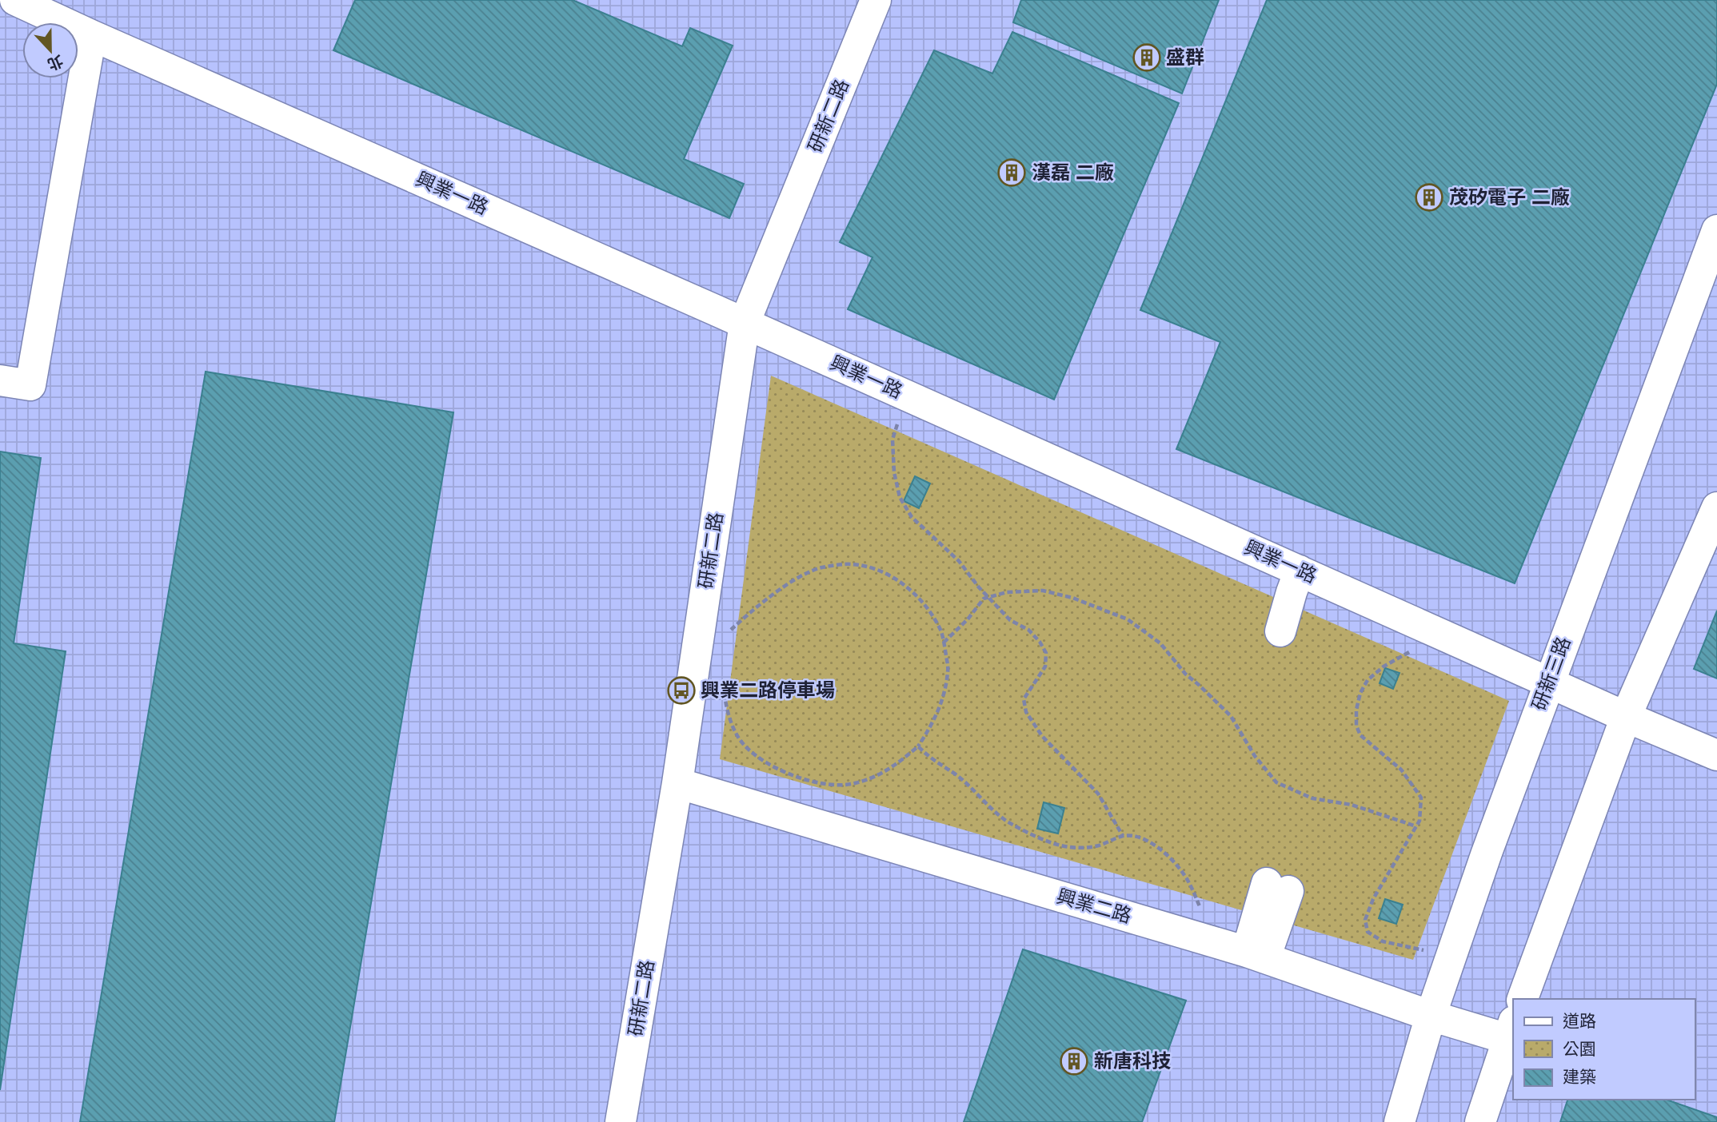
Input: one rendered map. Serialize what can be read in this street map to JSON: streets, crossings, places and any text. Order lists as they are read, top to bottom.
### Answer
{
  "streets": {
    "street": [
      "研新二路",
      "興業一路",
      "研新三路",
      "興業二路"
    ]
  },
  "crossings": [
    ["研新二路", "興業一路"],
    ["研新二路", "興業二路"],
    ["興業一路", "研新三路"],
    ["研新三路", "興業二路"]
  ],
  "places": {
    "building": [
      "盛群",
      "漢磊 二廠",
      "茂矽電子 二廠",
      "新唐科技"
    ],
    "bus stop": ["興業二路停車場"]
  },
  "legend": ["道路", "公園", "建築"],
  "north": "bottom"
}
